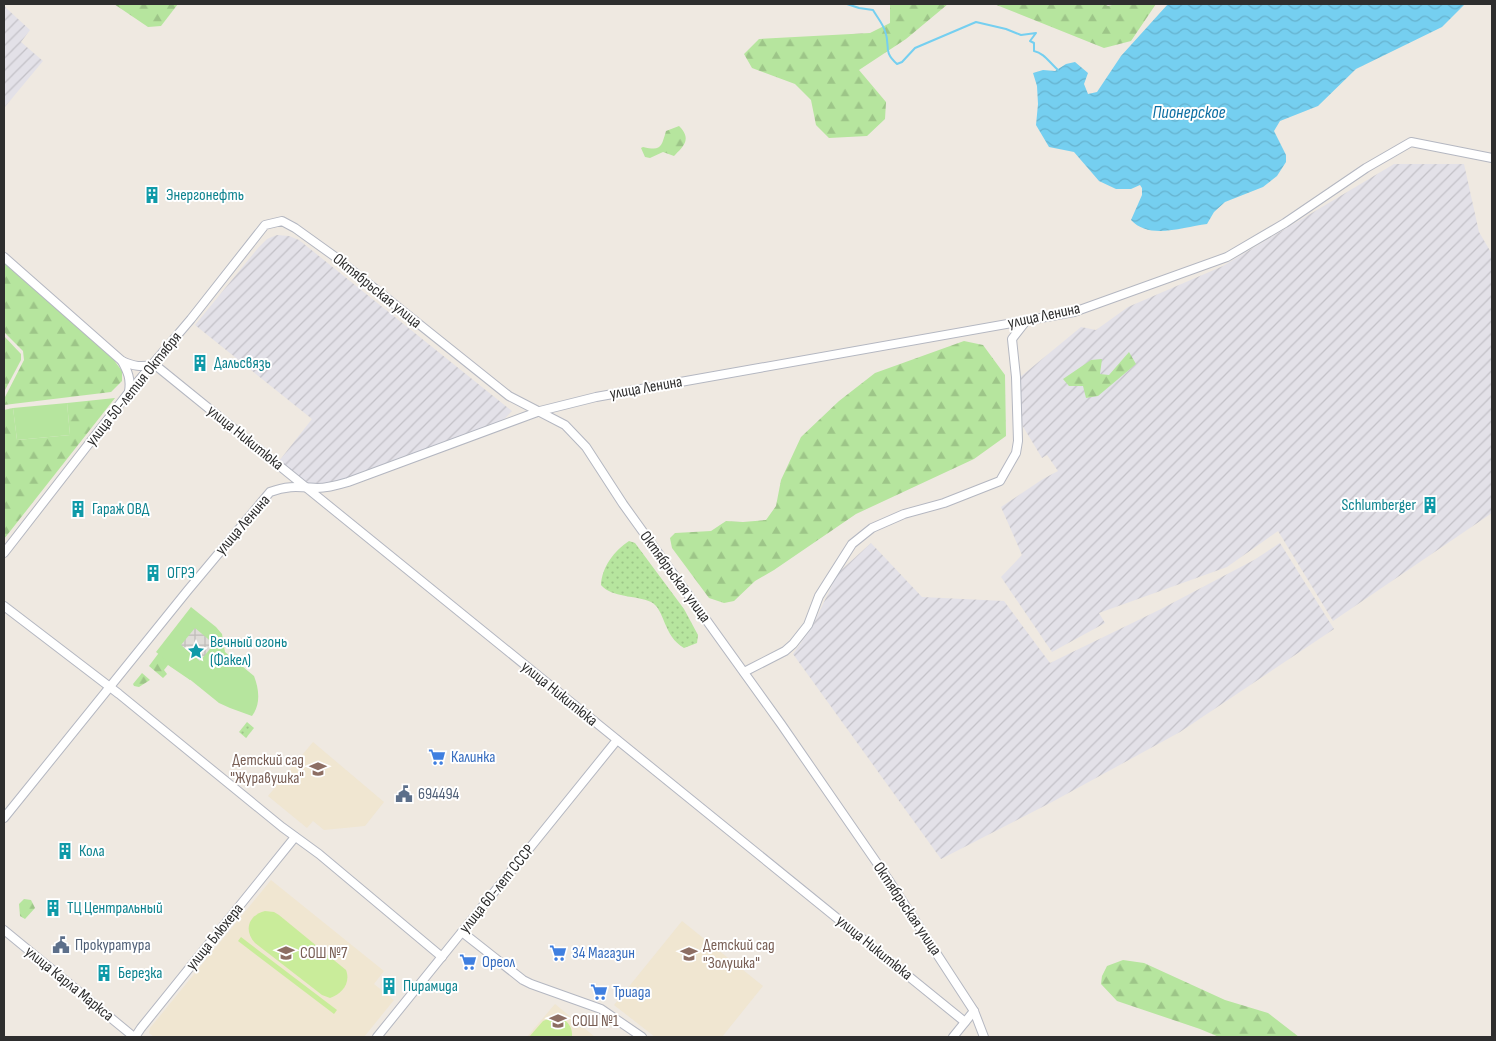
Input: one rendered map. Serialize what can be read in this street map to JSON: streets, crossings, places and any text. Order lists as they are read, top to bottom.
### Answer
{
  "streets": {
    "street": [
      "Октябрьская улица",
      "улица Ленина",
      "улица 50-летия Октября",
      "улица Никитюка",
      "улица 60-лет СССР",
      "улица Блюхера",
      "улица Карла Маркса"
    ]
  },
  "crossings": [
    ["Октябрьская улица", "улица Ленина"],
    ["Октябрьская улица", "улица 50-летия Октября"],
    ["улица Ленина", "улица Никитюка"],
    ["улица 50-летия Октября", "улица Никитюка"],
    ["улица Никитюка", "улица 60-лет СССР"],
    ["улица Блюхера", "улица Карла Маркса"]
  ],
  "water": ["Пионерское"],
  "places": {
    "building": [
      "Энергонефть",
      "Дальсвязь",
      "Schlumberger",
      "Гараж ОВД",
      "ОГРЭ",
      "Кола",
      "ТЦ Центральный",
      "Березка",
      "Пирамида"
    ],
    "place": ["Вечный огонь (Факел)"],
    "supermarket": [
      "Калинка",
      "34 Магазин",
      "Ореол",
      "Триада"
    ],
    "school or university": [
      "Детский сад \"Журавушка\"",
      "СОШ №7",
      "Детский сад \"Золушка\"",
      "СОШ №1"
    ],
    "public building": ["694494", "Прокуратура"]
  }
}
